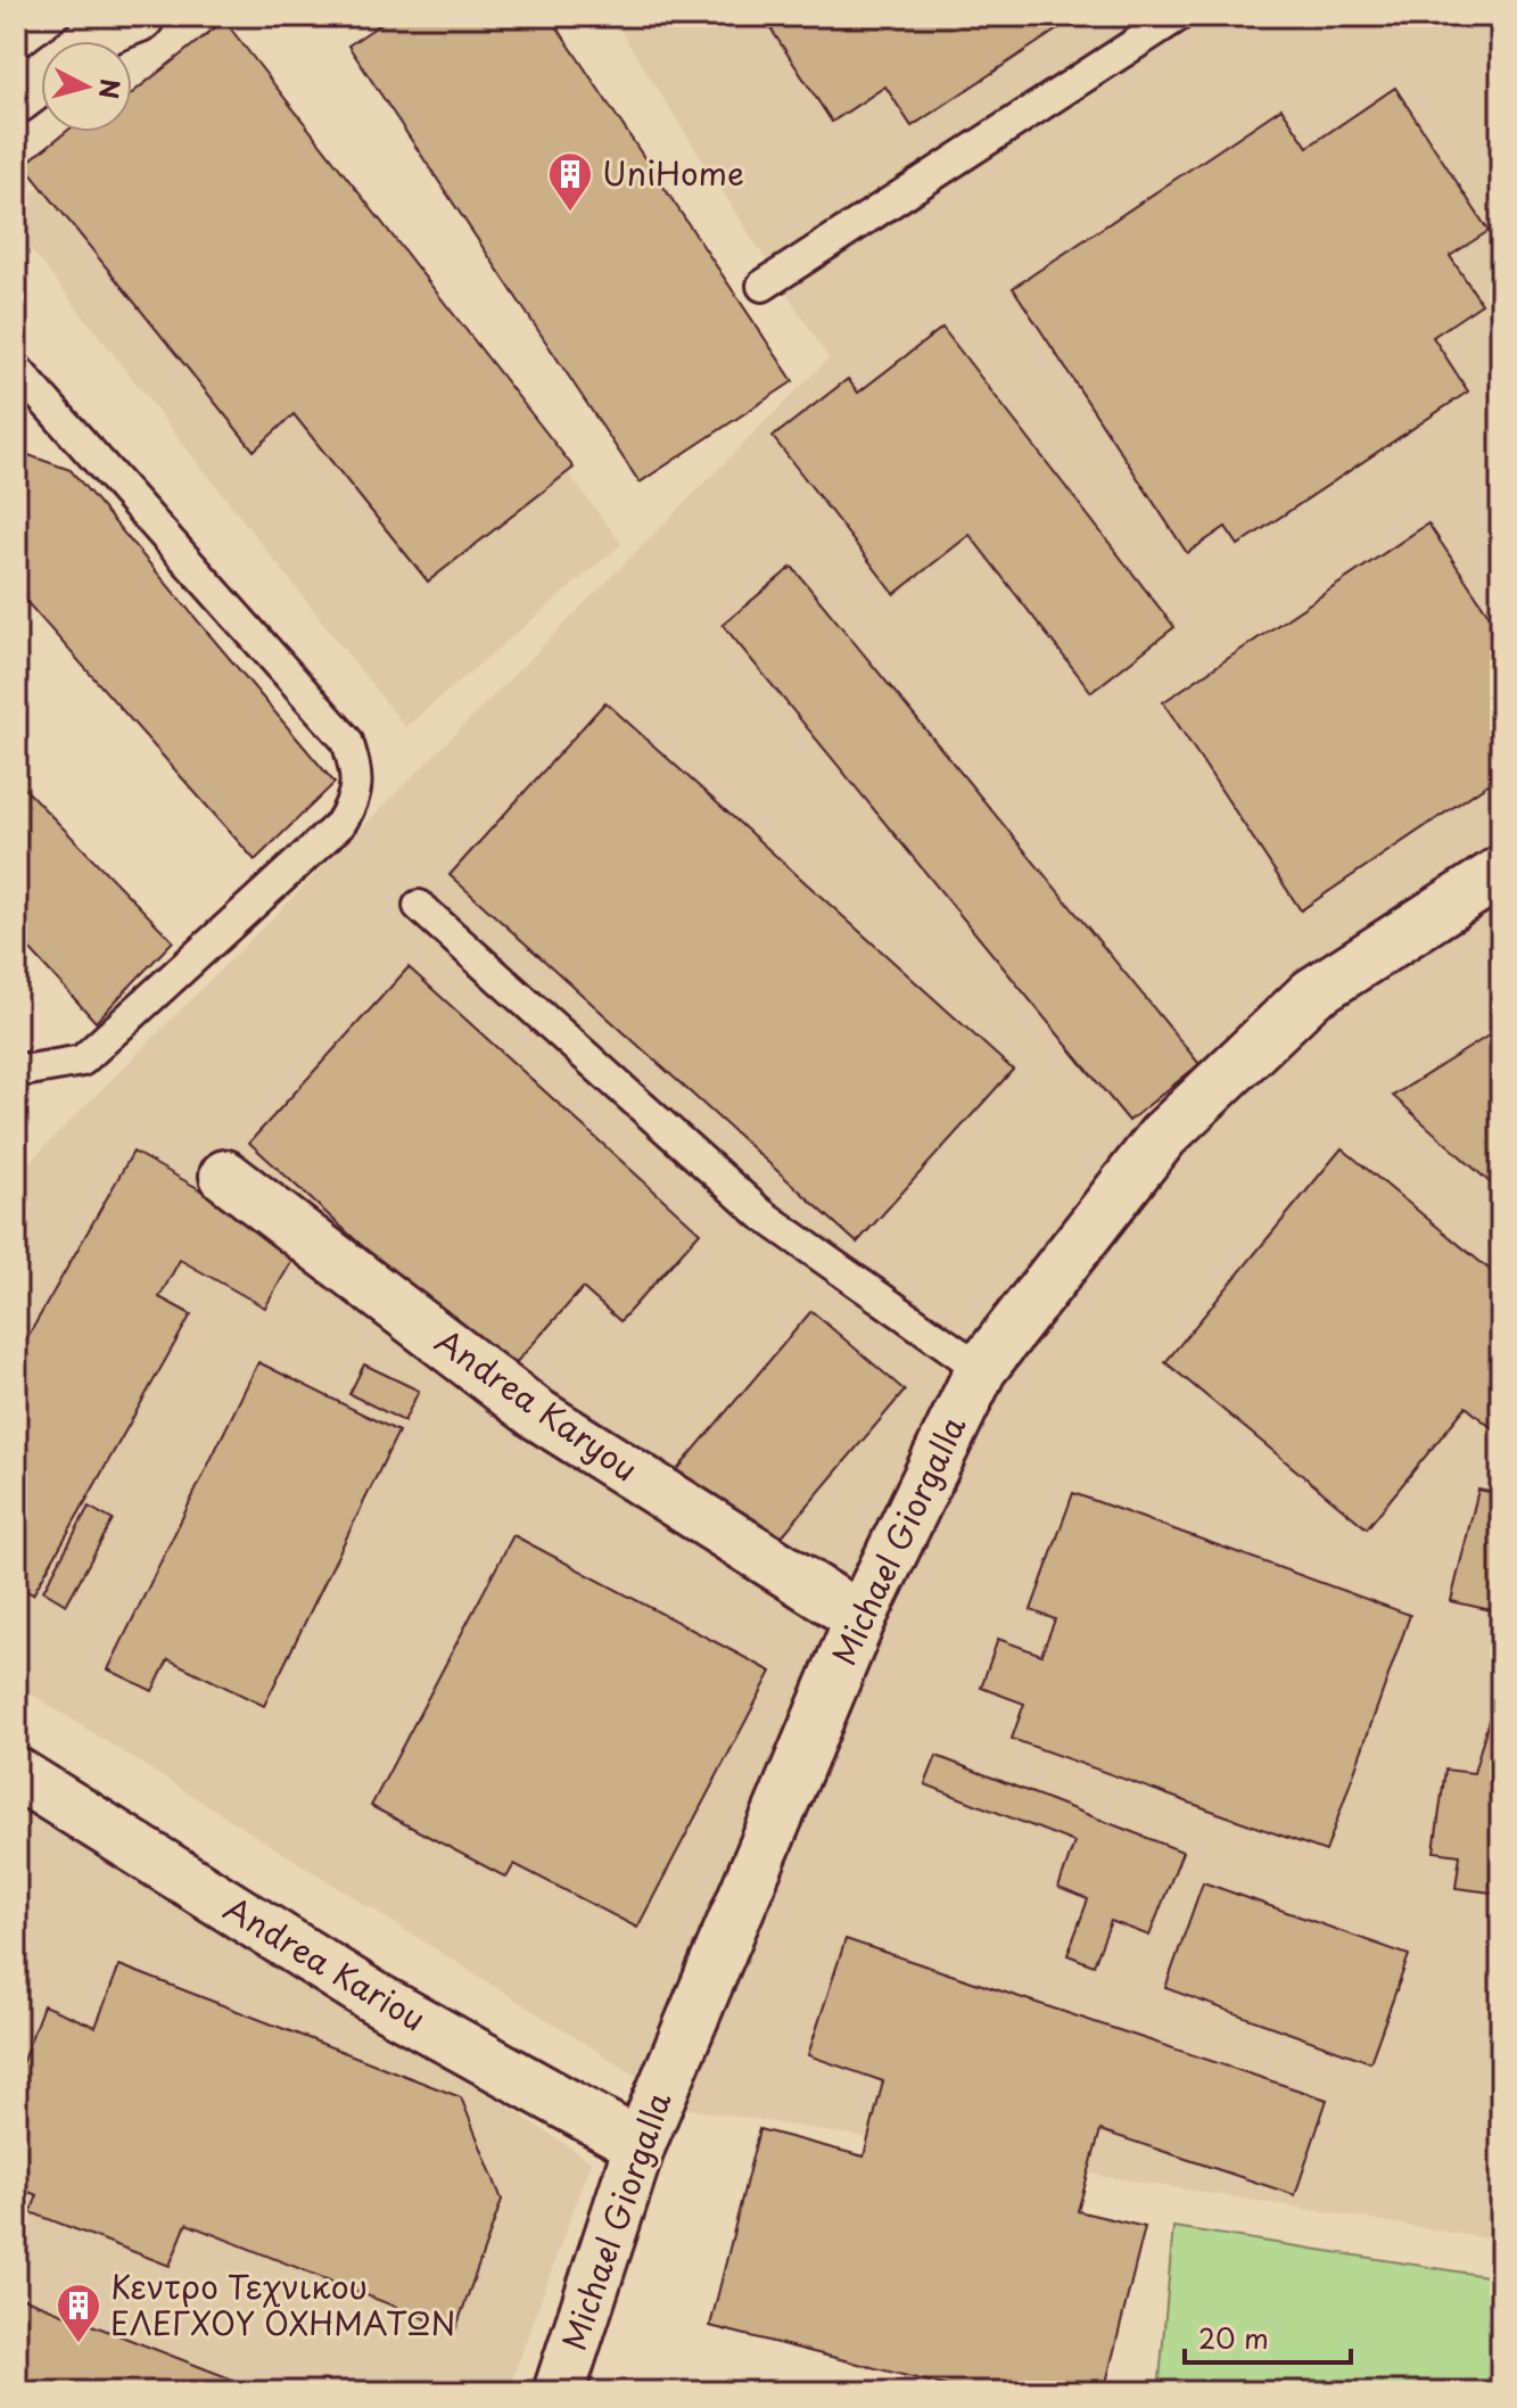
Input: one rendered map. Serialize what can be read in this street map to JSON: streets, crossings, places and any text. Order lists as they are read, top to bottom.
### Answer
{
  "streets": {
    "street": ["Andrea Karyou", "Michael Giorgalla", "Andrea Kariou"]
  },
  "crossings": [
    ["Andrea Karyou", "Michael Giorgalla"],
    ["Michael Giorgalla", "Andrea Kariou"]
  ],
  "places": {
    "building": ["UniHome", "Κεντρο Τεχνικου ΕΛΕΓΧΟΥ ΟΧΗΜΑΤΩΝ"]
  },
  "scale_bar": "20 m",
  "north": "right"
}
